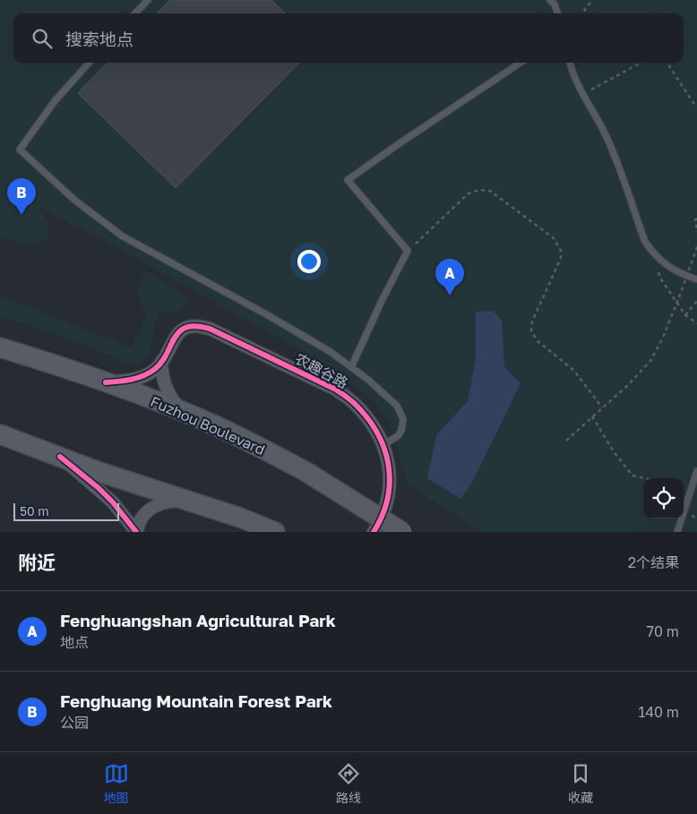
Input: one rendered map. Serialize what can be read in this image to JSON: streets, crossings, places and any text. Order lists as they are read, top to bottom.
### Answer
{
  "streets": {
    "main road": ["Fuzhou Boulevard"],
    "street": ["农趣谷路"]
  },
  "scale_bar": "50 m",
  "page": {
    "search": "搜索地点",
    "pins": ["B", "A"],
    "scale": "50 m",
    "heading": ["附近", "2个结果"],
    "list": [
      {
        "mark": "A",
        "name": "Fenghuangshan Agricultural Park",
        "note": "地点",
        "value": "70 m"
      },
      {
        "mark": "B",
        "name": "Fenghuang Mountain Forest Park",
        "note": "公园",
        "value": "140 m"
      }
    ],
    "nav": ["地图", "路线", "收藏"]
  }
}
